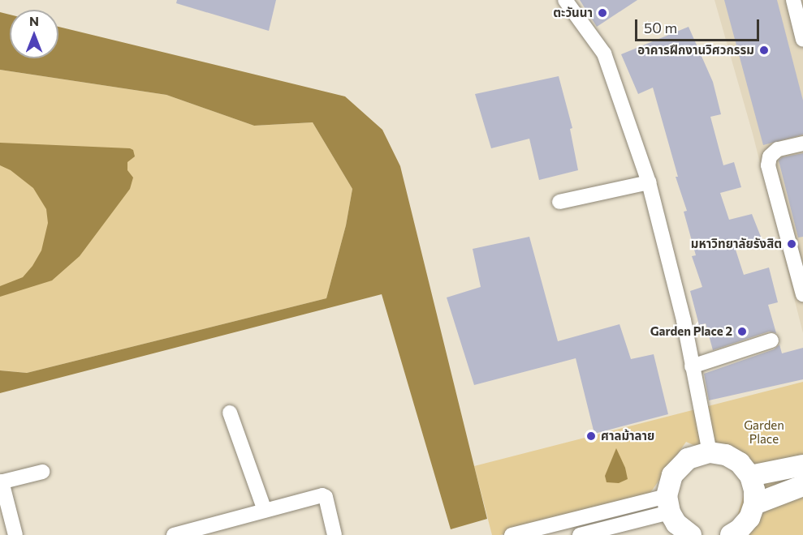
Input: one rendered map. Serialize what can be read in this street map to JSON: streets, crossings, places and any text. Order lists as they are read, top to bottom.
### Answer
{
  "parks": ["Garden Place"],
  "places": [
    "ตะวันนา",
    "อาคารฝึกงานวิศวกรรม",
    "มหาวิทยาลัยรังสิต",
    "Garden Place 2",
    "ศาลม้าลาย"
  ],
  "scale_bar": "50 m",
  "north": "top"
}
